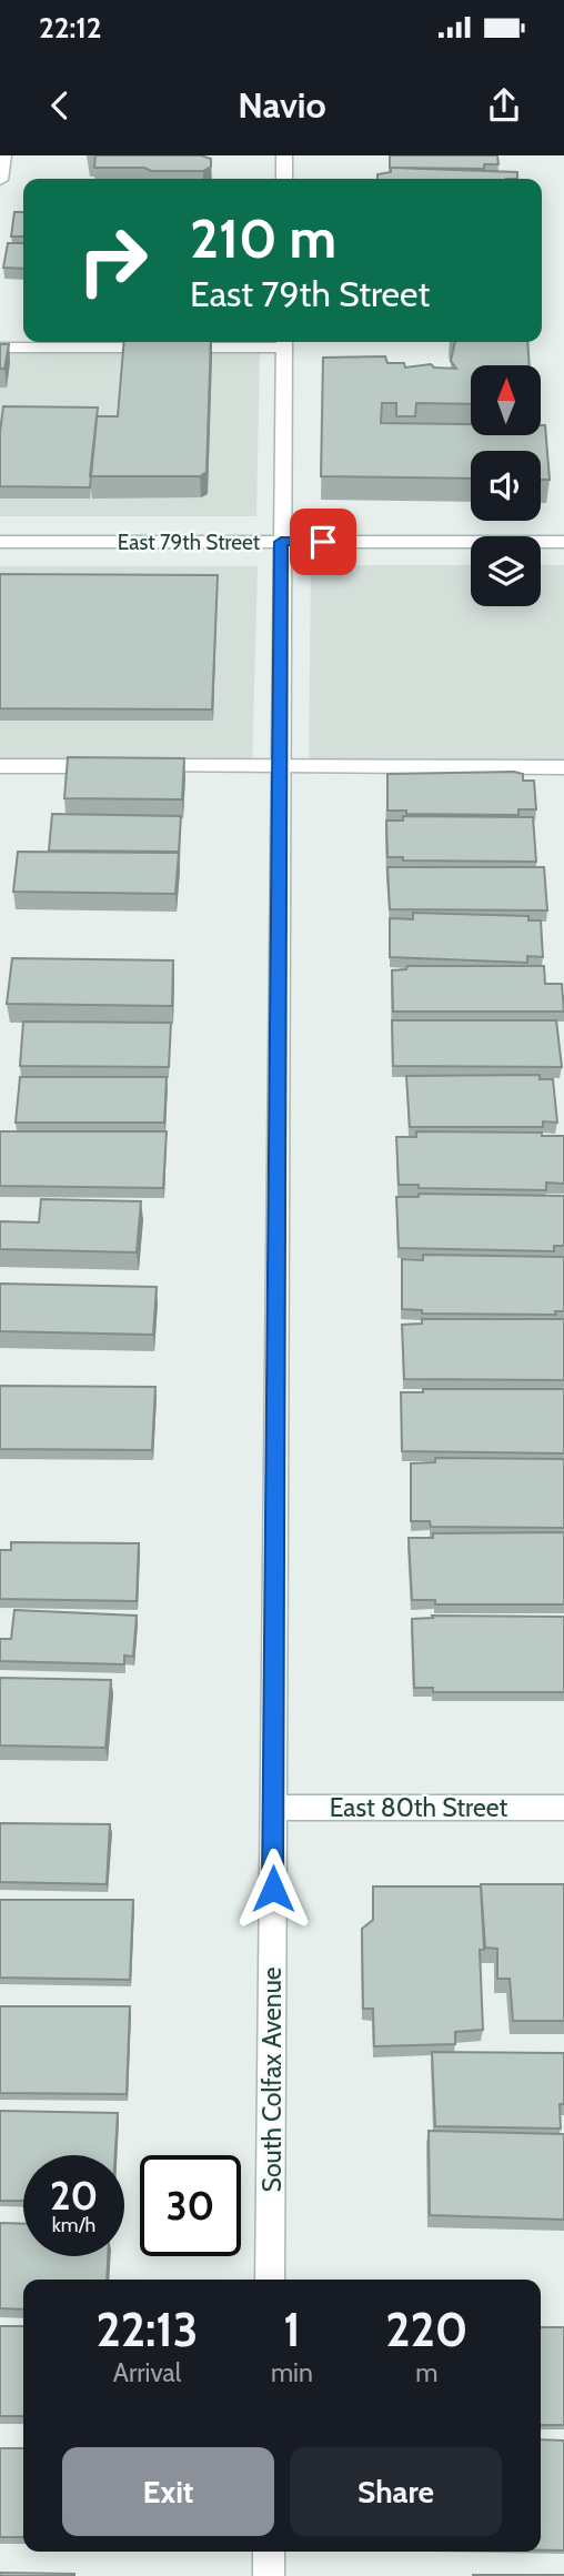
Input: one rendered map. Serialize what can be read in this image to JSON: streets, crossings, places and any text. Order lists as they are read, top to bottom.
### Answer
{
  "streets": {
    "street": ["East 79th Street", "East 80th Street", "South Colfax Avenue"]
  },
  "crossings": [
    ["East 79th Street", "South Colfax Avenue"],
    ["East 80th Street", "South Colfax Avenue"]
  ],
  "north": "top",
  "page": {
    "status": "22:12",
    "header": "Navio",
    "turn": ["210 m", "East 79th Street"],
    "speed": "20 km/h",
    "limit": "30",
    "eta": [
      "22:13",
      "Arrival",
      "1",
      "min",
      "220",
      "m"
    ],
    "buttons": ["Exit", "Share"]
  }
}
